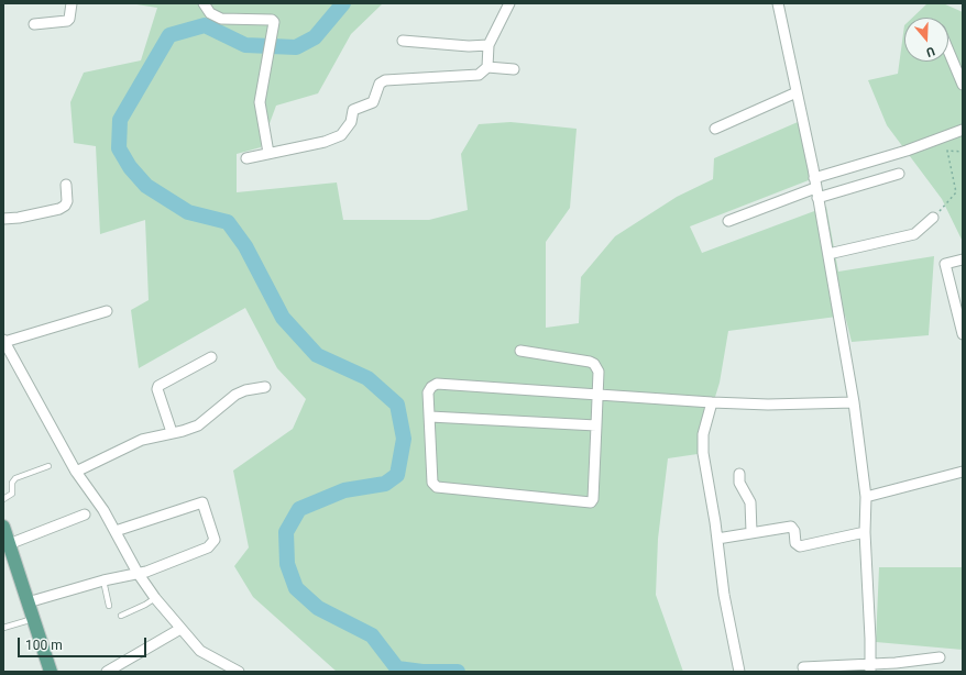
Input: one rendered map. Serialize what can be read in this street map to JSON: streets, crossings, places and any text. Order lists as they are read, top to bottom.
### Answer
{
  "scale_bar": "100 m",
  "north": "bottom"
}
